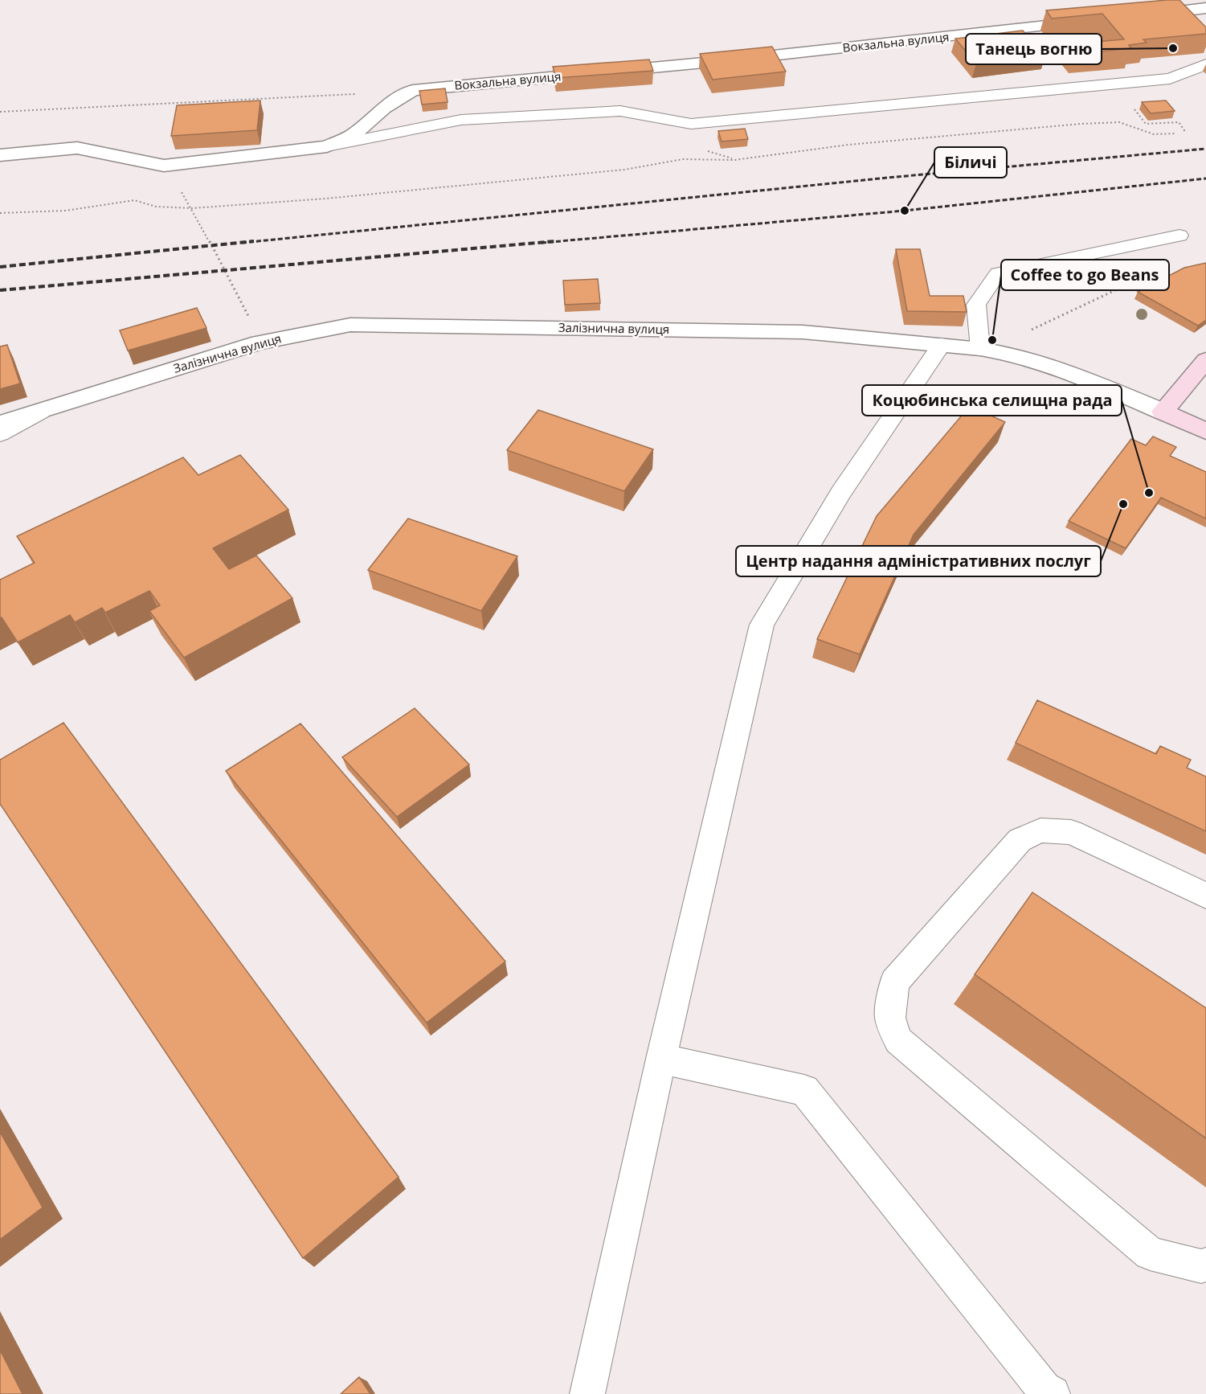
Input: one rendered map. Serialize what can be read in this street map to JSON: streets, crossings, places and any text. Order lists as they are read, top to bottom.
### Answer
{
  "streets": {
    "street": ["Вокзальна вулиця", "Залізнична вулиця"]
  },
  "places": [
    "Танець вогню",
    "Біличі",
    "Coffee to go Beans",
    "Коцюбинська селищна рада",
    "Центр надання адміністративних послуг"
  ]
}
